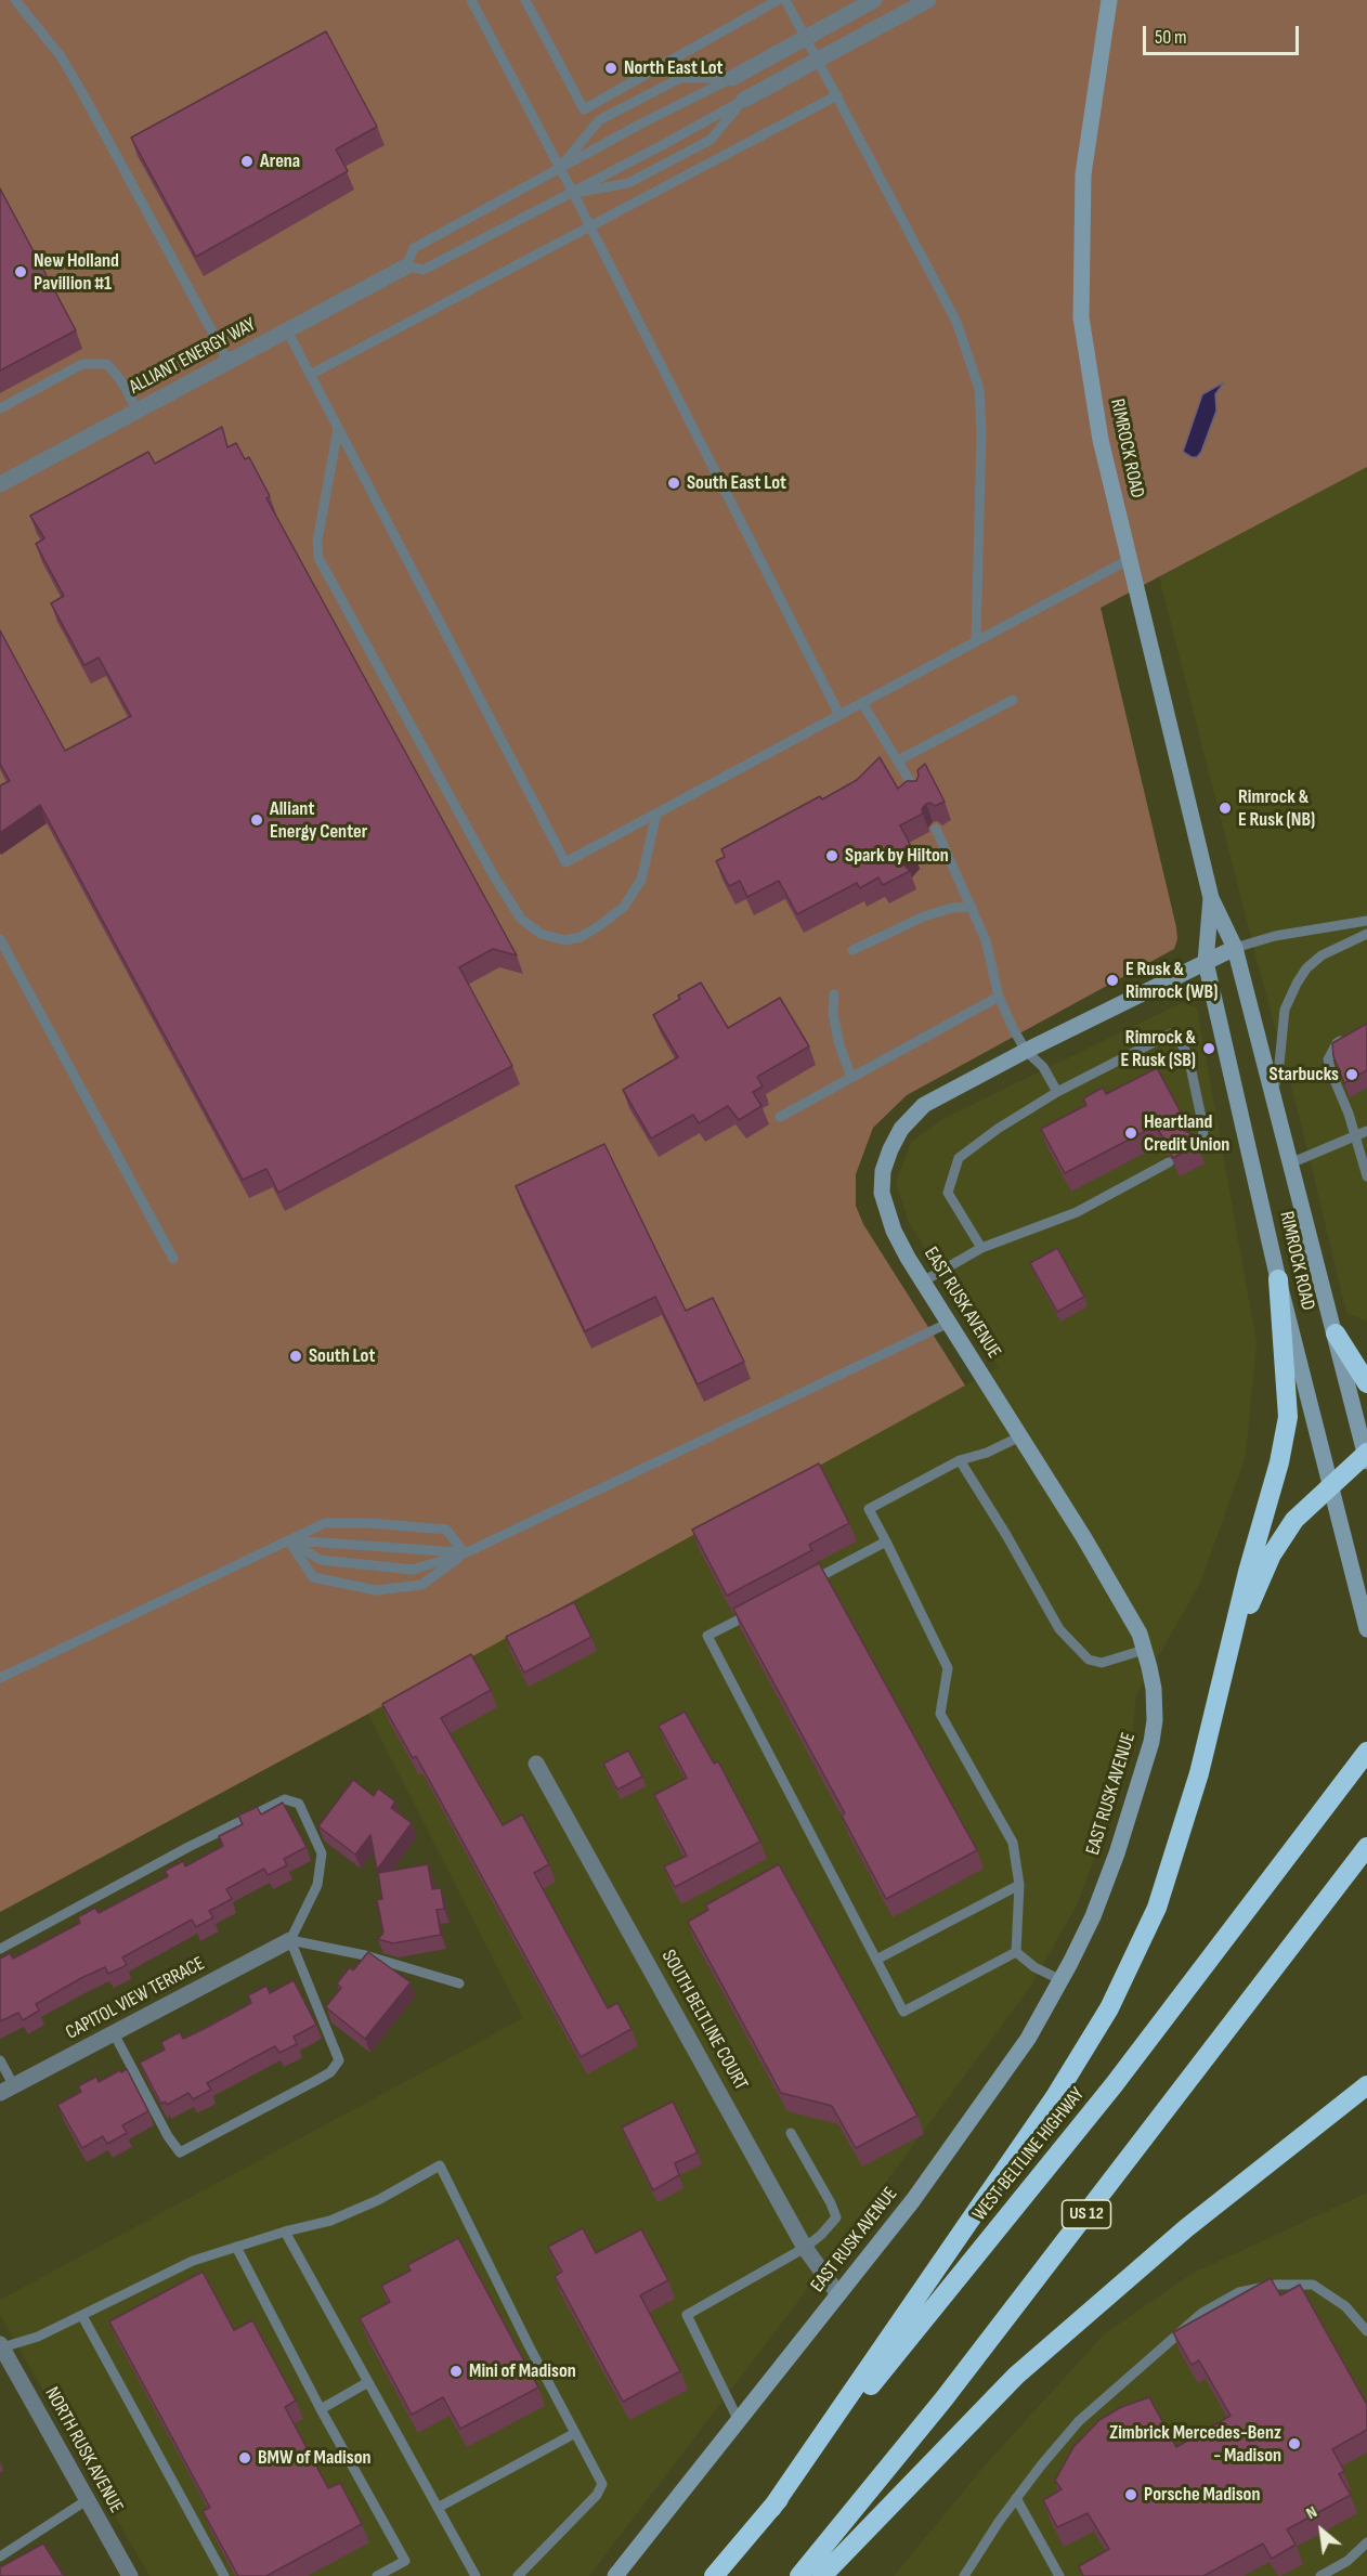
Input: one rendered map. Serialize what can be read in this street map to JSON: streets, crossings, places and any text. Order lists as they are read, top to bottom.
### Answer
{
  "streets": {
    "highway": ["WEST BELTLINE HIGHWAY", "US 12"],
    "main road": ["RIMROCK ROAD", "EAST RUSK AVENUE"],
    "street": [
      "ALLIANT ENERGY WAY",
      "CAPITOL VIEW TERRACE",
      "SOUTH BELTLINE COURT",
      "NORTH RUSK AVENUE"
    ]
  },
  "crossings": [
    ["RIMROCK ROAD", "EAST RUSK AVENUE"],
    ["EAST RUSK AVENUE", "SOUTH BELTLINE COURT"]
  ],
  "places": [
    "North East Lot",
    "Arena",
    "New Holland Pavillion #1",
    "South East Lot",
    "Rimrock & E Rusk (NB)",
    "Alliant Energy Center",
    "Spark by Hilton",
    "E Rusk & Rimrock (WB)",
    "Rimrock & E Rusk (SB)",
    "Starbucks",
    "Heartland Credit Union",
    "South Lot",
    "Mini of Madison",
    "Zimbrick Mercedes-Benz - Madison",
    "BMW of Madison",
    "Porsche Madison"
  ],
  "scale_bar": "50 m",
  "north": "top left"
}
